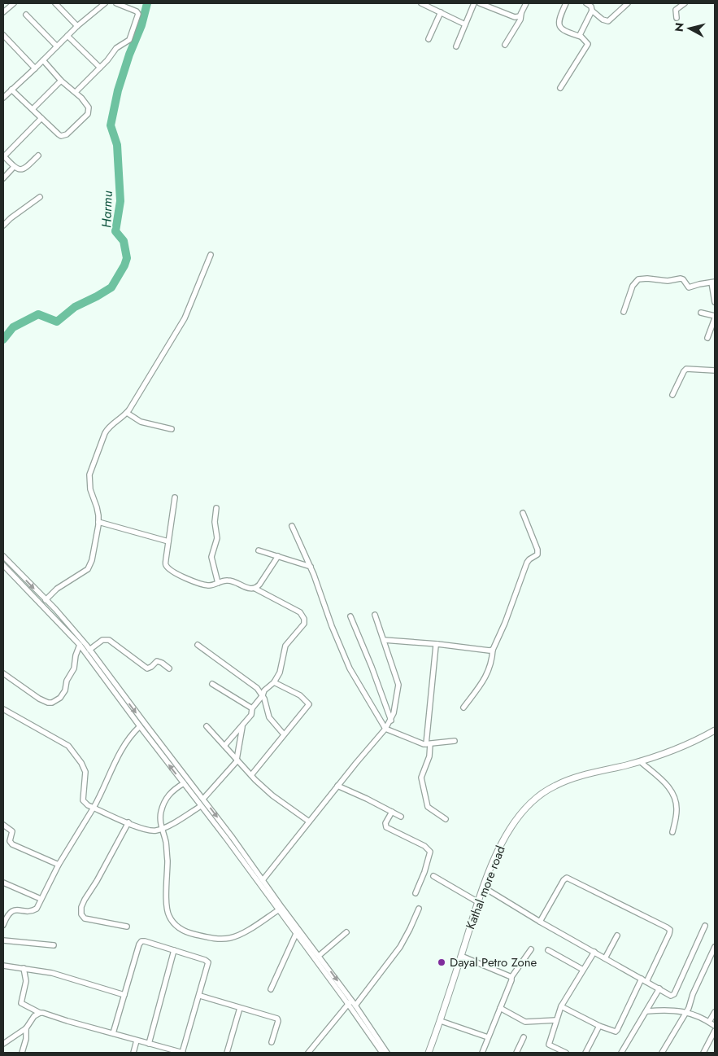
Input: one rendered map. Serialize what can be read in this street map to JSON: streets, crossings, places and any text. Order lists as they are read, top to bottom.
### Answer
{
  "streets": {
    "main road": ["Kathal more road"]
  },
  "water": ["Harmu"],
  "places": ["Dayal Petro Zone"],
  "north": "left"
}
